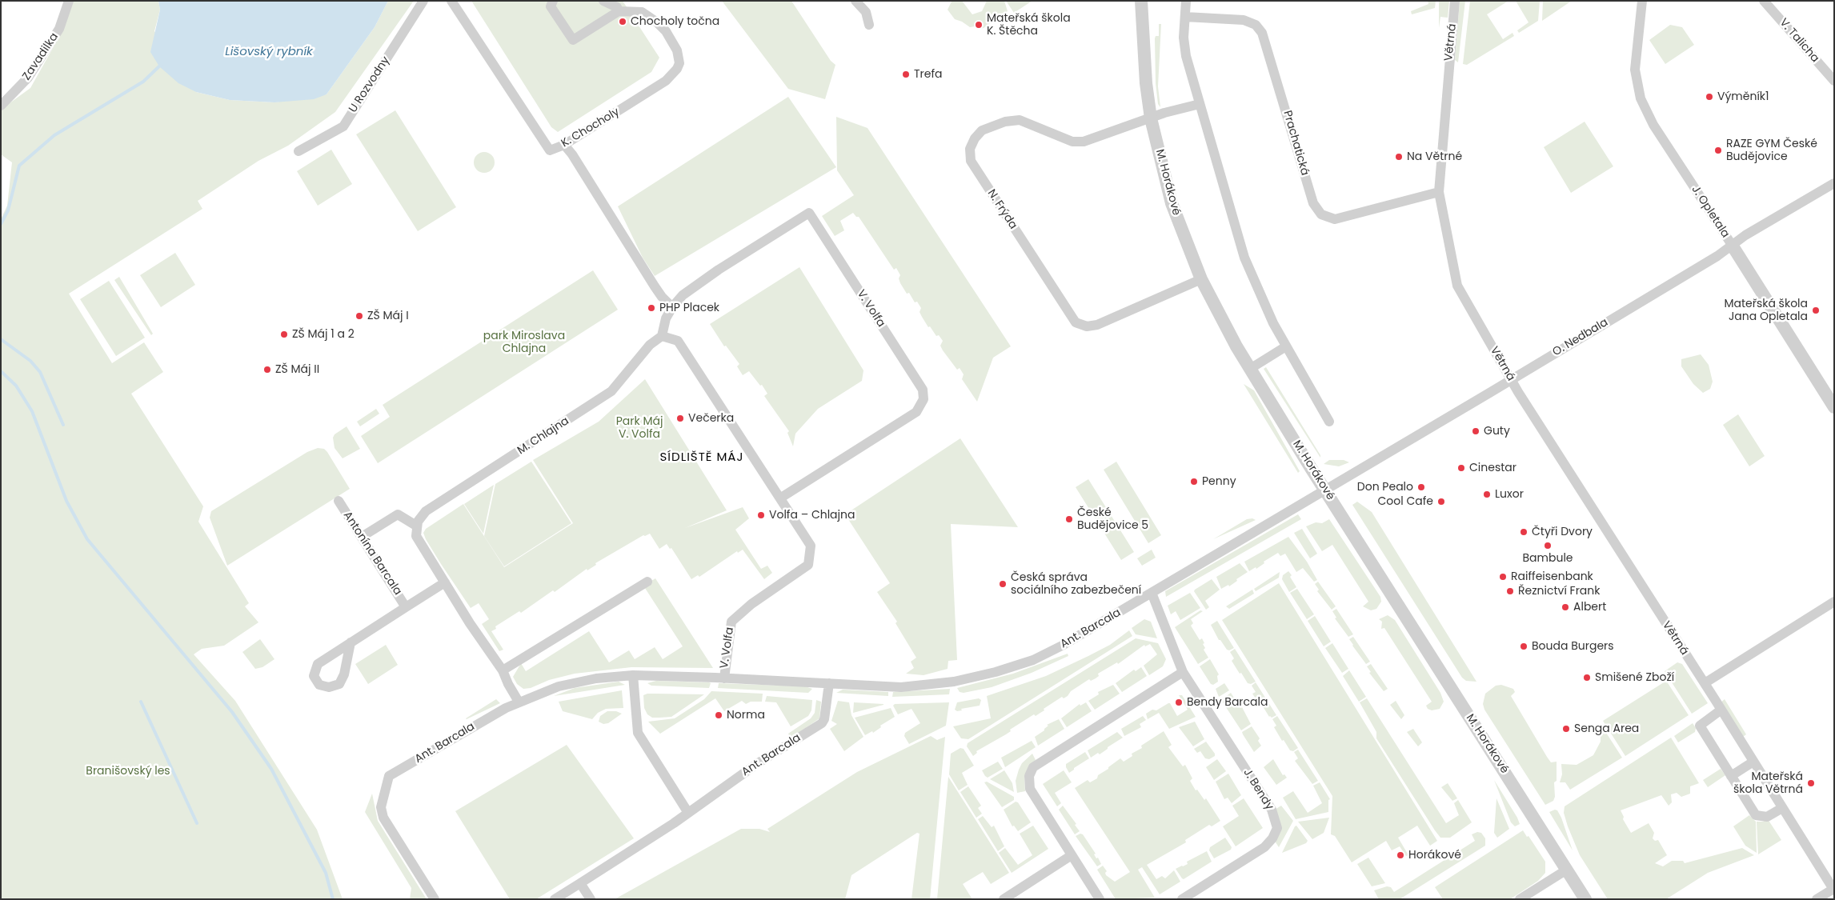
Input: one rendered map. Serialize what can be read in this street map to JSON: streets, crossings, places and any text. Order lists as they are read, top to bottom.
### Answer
{
  "streets": {
    "street": [
      "V. Talicha",
      "Větrná",
      "Zavadilka",
      "U Rozvodny",
      "K. Chocholy",
      "Prachatická",
      "M. Horákové",
      "N. Frýda",
      "J. Opletala",
      "V. Volfa",
      "O. Nedbala",
      "M. Chlajna",
      "Antonína Barcala",
      "Ant. Barcala",
      "J. Bendy"
    ]
  },
  "crossings": [
    ["Větrná", "Prachatická"],
    ["Větrná", "O. Nedbala"],
    ["M. Horákové", "N. Frýda"],
    ["M. Horákové", "O. Nedbala"],
    ["M. Horákové", "Ant. Barcala"],
    ["J. Opletala", "O. Nedbala"],
    ["V. Volfa", "M. Chlajna"],
    ["V. Volfa", "Ant. Barcala"],
    ["O. Nedbala", "Ant. Barcala"],
    ["Ant. Barcala", "J. Bendy"]
  ],
  "districts": ["SÍDLIŠTĚ MÁJ"],
  "water": ["Lišovský rybník"],
  "parks": ["park Miroslava Chlajna", "Park Máj V. Volfa", "Branišovský les"],
  "places": [
    "Chocholy točna",
    "Mateřská škola K. Štěcha",
    "Trefa",
    "Výměník1",
    "RAZE GYM České Budějovice",
    "Na Větrné",
    "PHP Placek",
    "Mateřská škola Jana Opletala",
    "ZŠ Máj I",
    "ZŠ Máj 1 a 2",
    "ZŠ Máj II",
    "Večerka",
    "Guty",
    "Cinestar",
    "Penny",
    "Don Pealo",
    "Luxor",
    "Cool Cafe",
    "Volfa – Chlajna",
    "České Budějovice 5",
    "Čtyři Dvory",
    "Bambule",
    "Raiffeisenbank",
    "Česká správa sociálního zabezbečení",
    "Řeznictví Frank",
    "Albert",
    "Bouda Burgers",
    "Smišené Zboží",
    "Bendy Barcala",
    "Norma",
    "Senga Area",
    "Mateřská škola Větrná",
    "Horákové"
  ]
}
